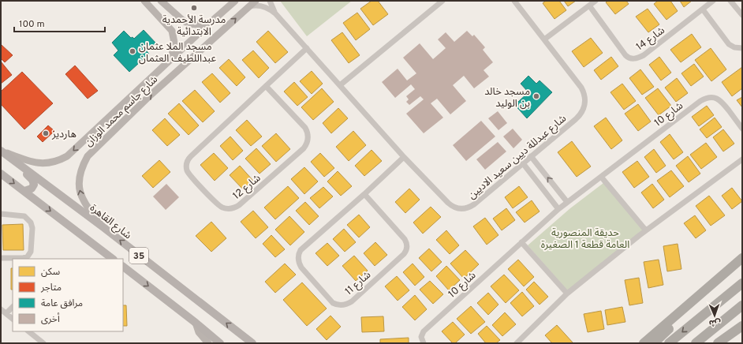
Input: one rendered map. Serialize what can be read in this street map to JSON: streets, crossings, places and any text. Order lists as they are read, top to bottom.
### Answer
{
  "streets": {
    "main road": ["شارع القاهرة", "35"],
    "street": [
      "شارع 14",
      "شارع جاسم محمد الوزان",
      "شارع 10",
      "شارع عبدللة ديين سعيد الاديين",
      "شارع 12",
      "شارع 11"
    ]
  },
  "crossings": [
    ["شارع جاسم محمد الوزان", "شارع عبدللة ديين سعيد الاديين"],
    ["شارع جاسم محمد الوزان", "شارع القاهرة"],
    ["شارع عبدللة ديين سعيد الاديين", "شارع 12"],
    ["شارع عبدللة ديين سعيد الاديين", "شارع 11"]
  ],
  "parks": ["حديقة المنصورية العامة قطعة 1 الصغيرة"],
  "places": [
    "مدرسة الأحمدية الابتدائية",
    "مسجد الملا عثمان عبداللطيف العثمان",
    "مسجد خالد بن الوليد",
    "هارديز"
  ],
  "legend": [
    "سكن",
    "متاجر",
    "مرافق عامة",
    "أخرى"
  ],
  "scale_bar": "100 m",
  "north": "bottom"
}
